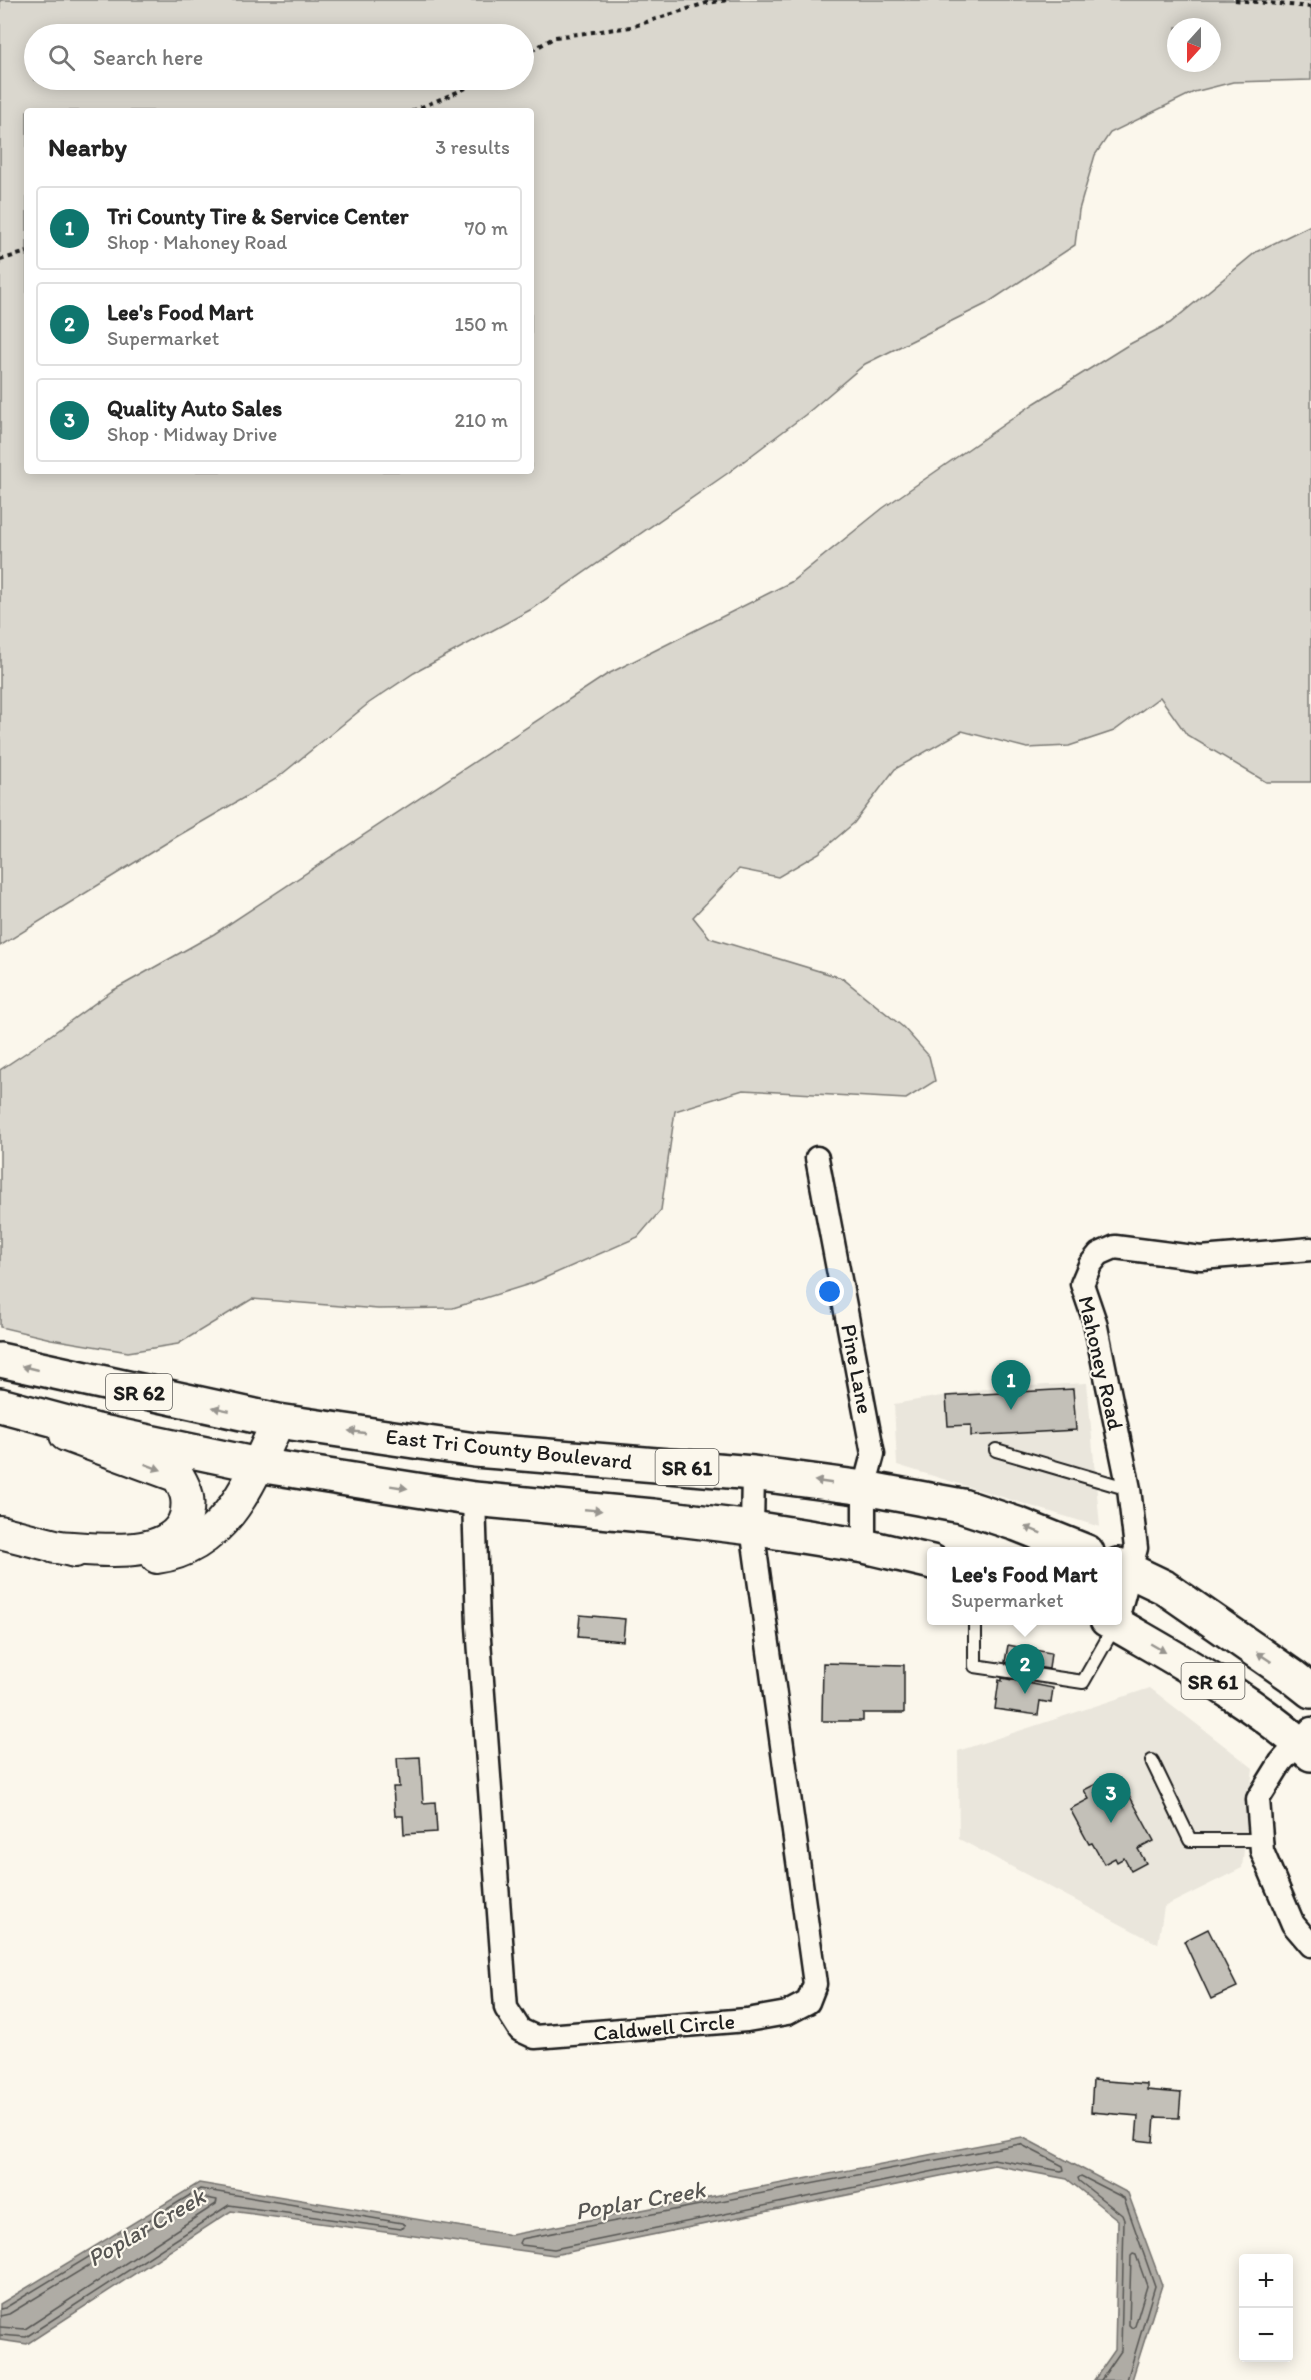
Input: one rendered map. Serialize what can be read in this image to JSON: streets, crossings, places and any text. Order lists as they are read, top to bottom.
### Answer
{
  "streets": {
    "highway": ["SR 62", "East Tri County Boulevard", "SR 61"],
    "street": ["Mahoney Road", "Pine Lane", "Caldwell Circle"]
  },
  "crossings": [
    ["Mahoney Road", "SR 61"],
    ["Pine Lane", "East Tri County Boulevard"],
    ["Pine Lane", "SR 61"],
    ["SR 62", "SR 61"],
    ["East Tri County Boulevard", "Caldwell Circle"],
    ["SR 61", "Caldwell Circle"]
  ],
  "water": ["Poplar Creek"],
  "north": "bottom",
  "page": {
    "search": "Search here",
    "heading": ["Nearby", "3 results"],
    "list": [
      {
        "mark": "1",
        "name": "Tri County Tire & Service Center",
        "note": "Shop · Mahoney Road",
        "value": "70 m"
      },
      {
        "mark": "2",
        "name": "Lee's Food Mart",
        "note": "Supermarket",
        "value": "150 m"
      },
      {
        "mark": "3",
        "name": "Quality Auto Sales",
        "note": "Shop · Midway Drive",
        "value": "210 m"
      }
    ],
    "pins": ["1", "2", "3"],
    "popup": ["Lee's Food Mart", "Supermarket"],
    "map_buttons": ["+", "−"]
  }
}
